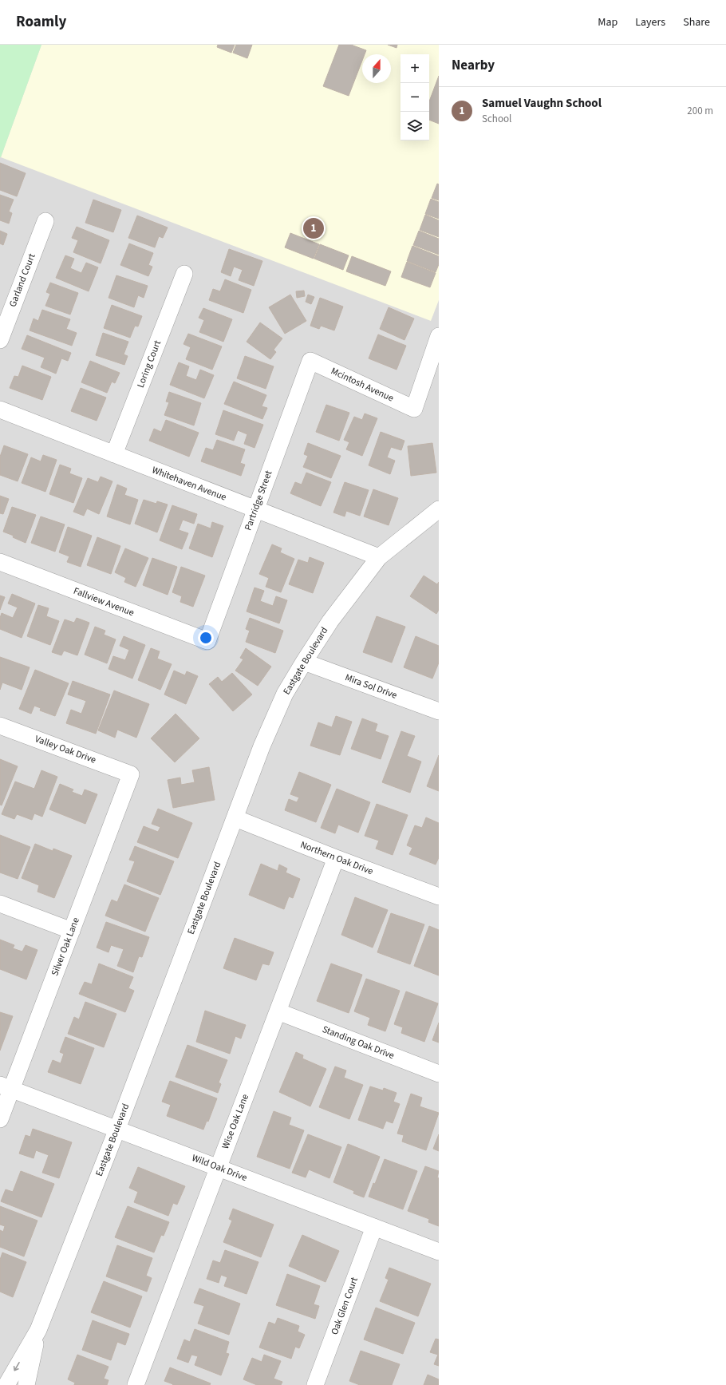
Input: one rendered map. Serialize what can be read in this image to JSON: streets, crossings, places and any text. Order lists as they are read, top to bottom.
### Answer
{
  "streets": {
    "street": [
      "Garland Court",
      "Loring Court",
      "Mcintosh Avenue",
      "Whitehaven Avenue",
      "Partridge Street",
      "Fallview Avenue",
      "Eastgate Boulevard",
      "Mira Sol Drive",
      "Valley Oak Drive",
      "Northern Oak Drive",
      "Silver Oak Lane",
      "Standing Oak Drive",
      "Wise Oak Lane",
      "Wild Oak Drive",
      "Oak Glen Court"
    ]
  },
  "crossings": [
    ["Loring Court", "Whitehaven Avenue"],
    ["Mcintosh Avenue", "Partridge Street"],
    ["Whitehaven Avenue", "Partridge Street"],
    ["Whitehaven Avenue", "Eastgate Boulevard"],
    ["Partridge Street", "Fallview Avenue"],
    ["Eastgate Boulevard", "Mira Sol Drive"],
    ["Eastgate Boulevard", "Northern Oak Drive"],
    ["Eastgate Boulevard", "Wild Oak Drive"],
    ["Valley Oak Drive", "Silver Oak Lane"],
    ["Northern Oak Drive", "Wise Oak Lane"],
    ["Silver Oak Lane", "Wild Oak Drive"],
    ["Standing Oak Drive", "Wise Oak Lane"],
    ["Wise Oak Lane", "Wild Oak Drive"],
    ["Wild Oak Drive", "Oak Glen Court"]
  ],
  "north": "top",
  "page": {
    "header": "Roamly",
    "nav": ["Map", "Layers", "Share"],
    "heading": "Nearby",
    "map_buttons": ["+", "−"],
    "list": [
      {
        "mark": "1",
        "name": "Samuel Vaughn School",
        "note": "School",
        "value": "200 m"
      }
    ],
    "pins": "1"
  }
}
